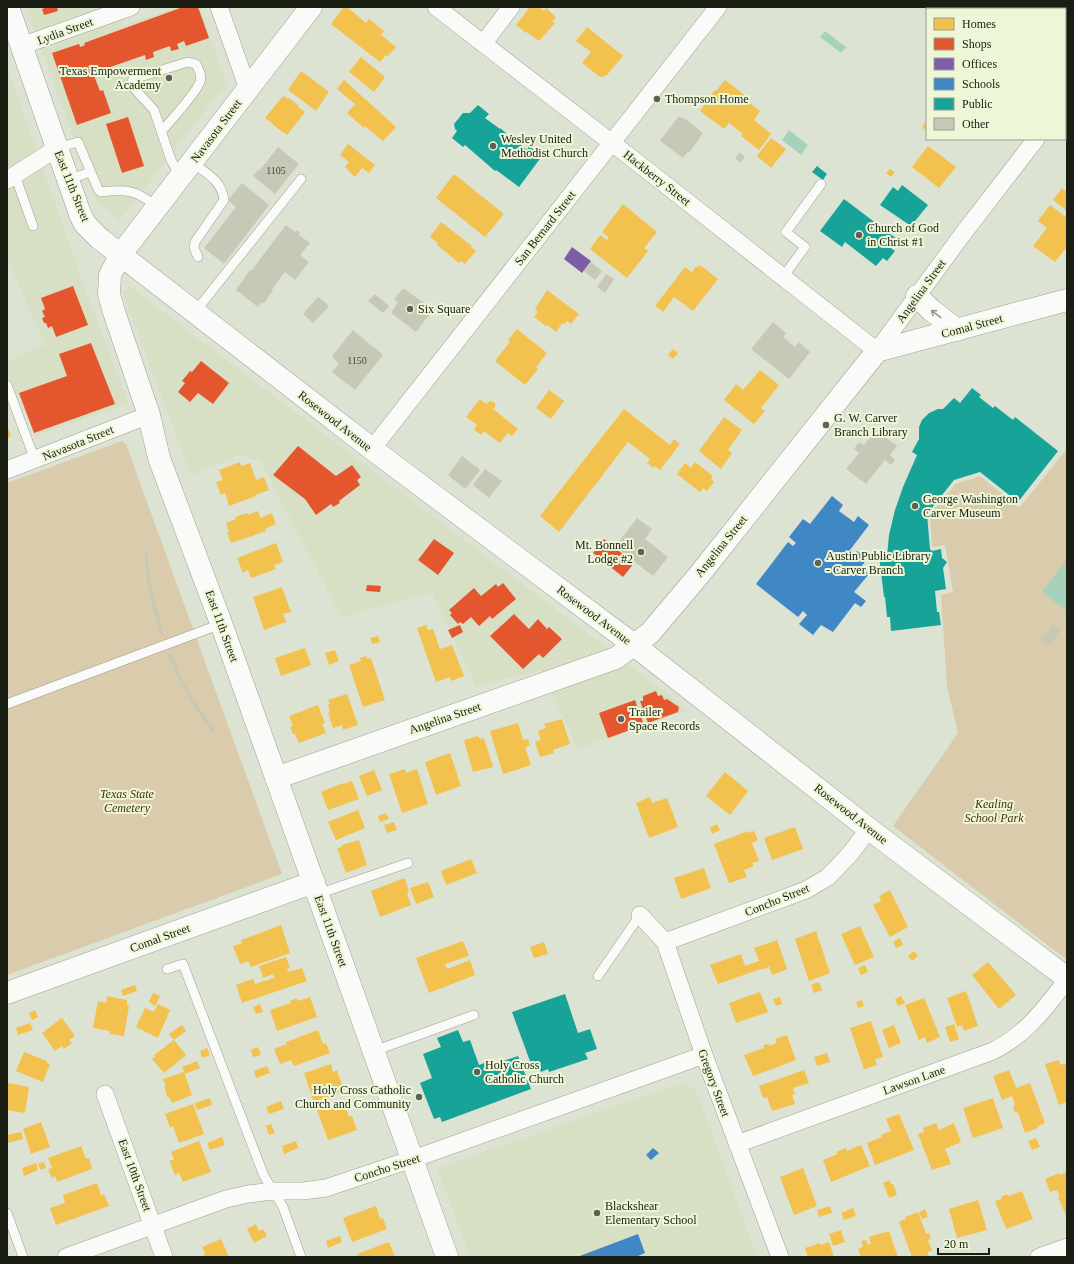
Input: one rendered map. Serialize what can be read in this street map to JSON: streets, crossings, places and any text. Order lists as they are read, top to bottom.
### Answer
{
  "streets": {
    "street": [
      "Lydia Street",
      "Navasota Street",
      "Hackberry Street",
      "East 11th Street",
      "San Bernard Street",
      "Angelina Street",
      "Comal Street",
      "Rosewood Avenue",
      "Concho Street",
      "Lawson Lane",
      "Gregory Street",
      "East 10th Street"
    ]
  },
  "crossings": [
    ["Lydia Street", "East 11th Street"],
    ["Navasota Street", "East 11th Street"],
    ["Navasota Street", "Rosewood Avenue"],
    ["Hackberry Street", "San Bernard Street"],
    ["Hackberry Street", "Angelina Street"],
    ["Hackberry Street", "Comal Street"],
    ["East 11th Street", "Angelina Street"],
    ["East 11th Street", "Comal Street"],
    ["East 11th Street", "Rosewood Avenue"],
    ["East 11th Street", "Concho Street"],
    ["San Bernard Street", "Rosewood Avenue"],
    ["Angelina Street", "Comal Street"],
    ["Angelina Street", "Rosewood Avenue"],
    ["Rosewood Avenue", "Concho Street"],
    ["Rosewood Avenue", "Lawson Lane"],
    ["Concho Street", "Gregory Street"],
    ["Concho Street", "East 10th Street"],
    ["Lawson Lane", "Gregory Street"]
  ],
  "parks": ["Texas State Cemetery", "Kealing School Park"],
  "places": [
    "Texas Empowerment Academy",
    "Thompson Home",
    "Wesley United Methodist Church",
    "Church of God in Christ #1",
    "Six Square",
    "G. W. Carver Branch Library",
    "George Washington Carver Museum",
    "Mt. Bonnell Lodge #2",
    "Austin Public Library - Carver Branch",
    "Trailer Space Records",
    "Holy Cross Catholic Church",
    "Holy Cross Catholic Church and Community",
    "Blackshear Elementary School"
  ],
  "house_numbers": ["1105", "1150"],
  "legend": [
    "Homes",
    "Shops",
    "Offices",
    "Schools",
    "Public",
    "Other"
  ],
  "scale_bar": "20 m"
}
